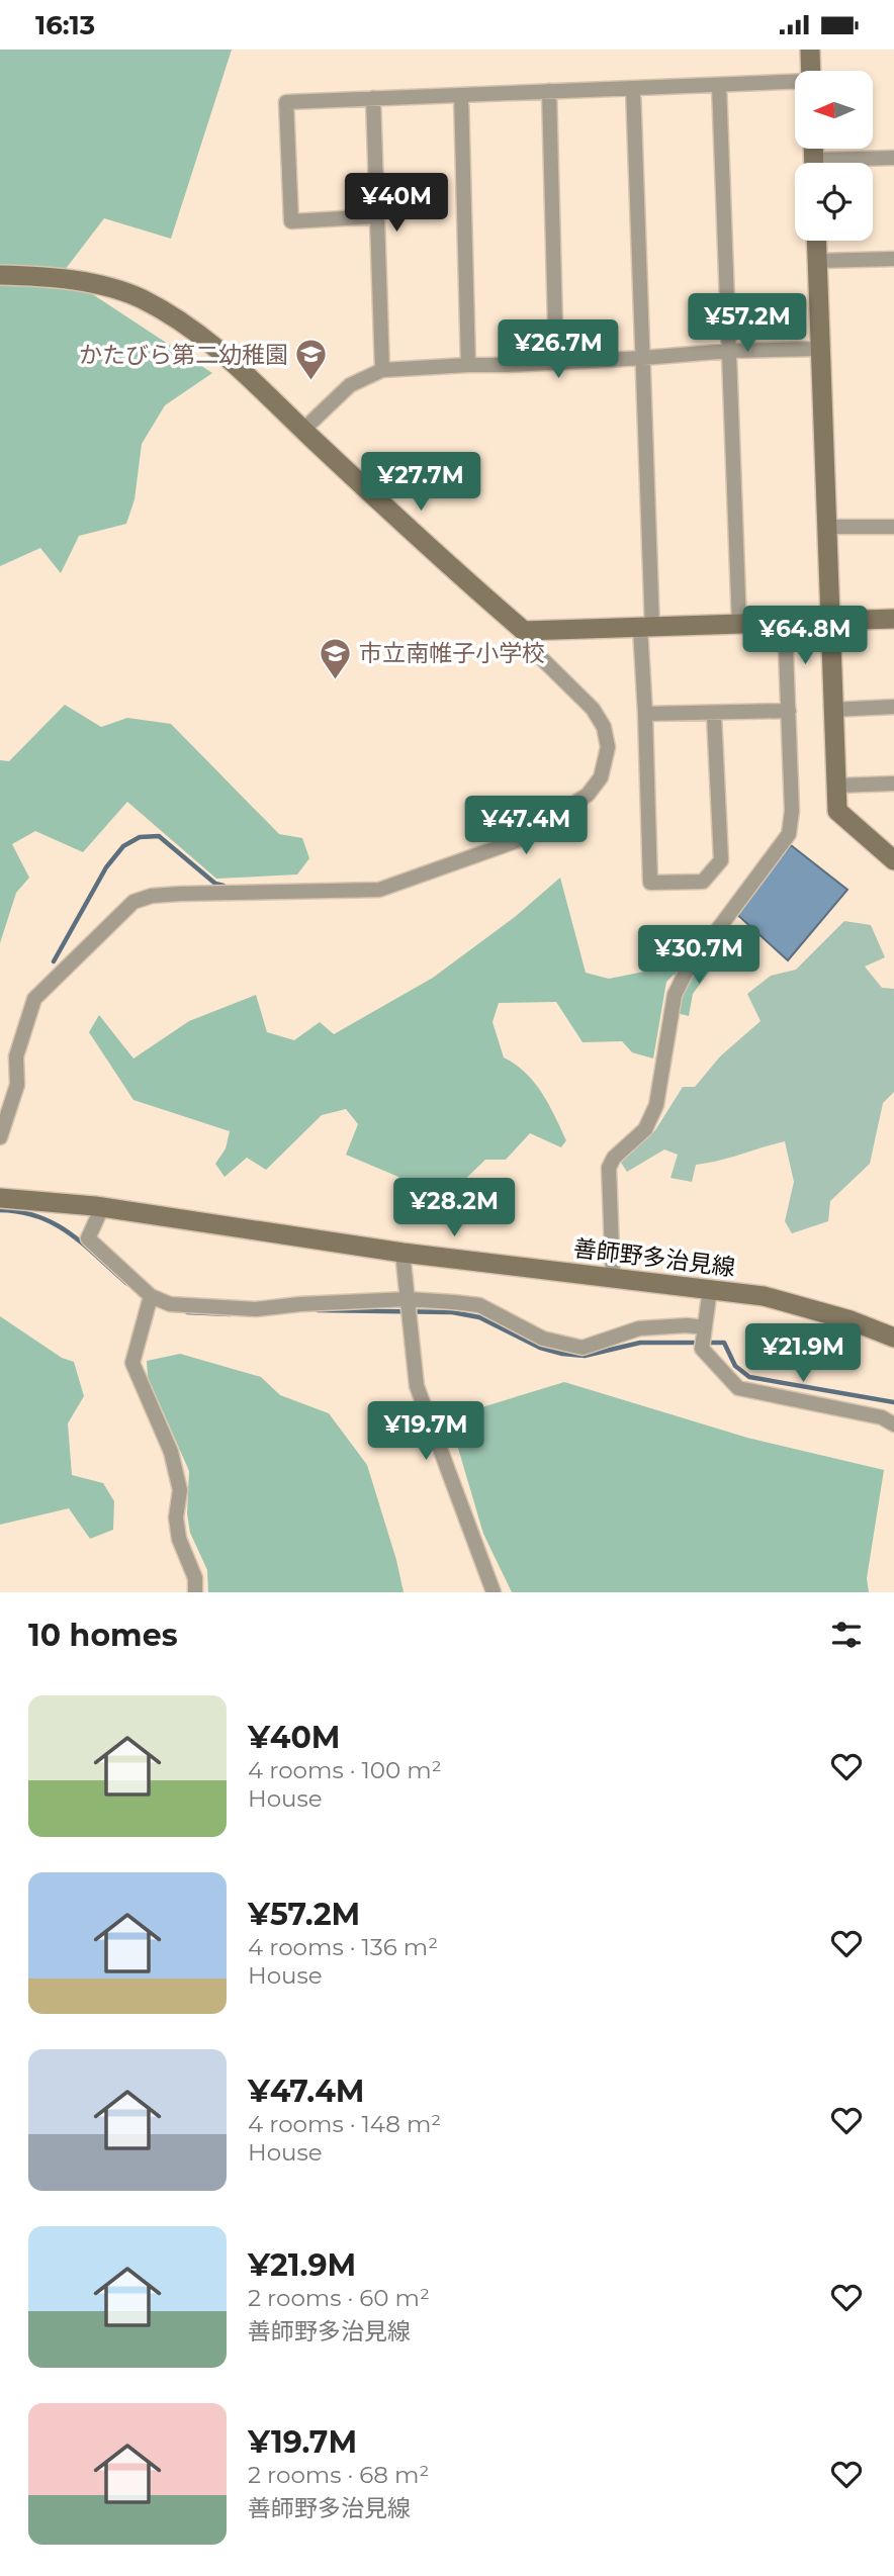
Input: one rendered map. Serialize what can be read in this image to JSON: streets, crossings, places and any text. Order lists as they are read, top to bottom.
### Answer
{
  "streets": {
    "street": ["善師野多治見線"]
  },
  "places": {
    "school or university": ["かたびら第二幼稚園", "市立南帷子小学校"]
  },
  "north": "left",
  "page": {
    "status": "16:13",
    "price": [
      "¥40M",
      "¥57.2M",
      "¥26.7M",
      "¥27.7M",
      "¥64.8M",
      "¥47.4M",
      "¥30.7M",
      "¥28.2M",
      "¥21.9M",
      "¥19.7M"
    ],
    "heading": "10 homes",
    "list": [
      {
        "name": "¥40M",
        "note": "4 rooms · 100 m² · House"
      },
      {
        "name": "¥57.2M",
        "note": "4 rooms · 136 m² · House"
      },
      {
        "name": "¥47.4M",
        "note": "4 rooms · 148 m² · House"
      },
      {
        "name": "¥21.9M",
        "note": "2 rooms · 60 m² · 善師野多治見線"
      },
      {
        "name": "¥19.7M",
        "note": "2 rooms · 68 m² · 善師野多治見線"
      }
    ]
  }
}
